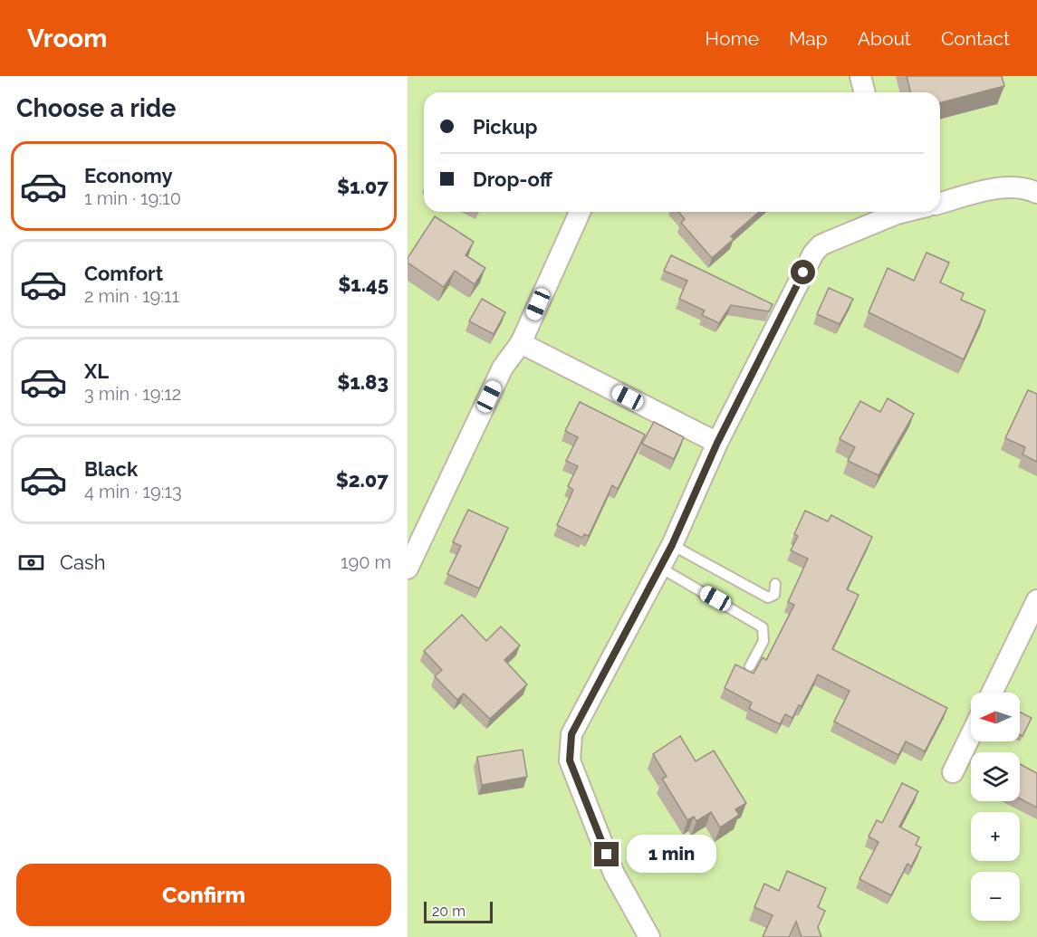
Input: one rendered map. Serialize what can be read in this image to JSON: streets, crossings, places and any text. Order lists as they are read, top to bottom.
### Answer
{
  "scale_bar": "20 m",
  "north": "left",
  "page": {
    "header": "Vroom",
    "nav": [
      "Home",
      "Map",
      "About",
      "Contact"
    ],
    "heading": "Choose a ride",
    "banner": ["Pickup", "Drop-off"],
    "list": [
      {
        "name": "Economy",
        "note": "1 min · 19:10",
        "value": "$1.07"
      },
      {
        "name": "Comfort",
        "note": "2 min · 19:11",
        "value": "$1.45"
      },
      {
        "name": "XL",
        "note": "3 min · 19:12",
        "value": "$1.83"
      },
      {
        "name": "Black",
        "note": "4 min · 19:13",
        "value": "$2.07"
      }
    ],
    "pay": ["Cash", "190 m"],
    "map_buttons": ["+", "−"],
    "bubble": "1 min",
    "buttons": "Confirm",
    "scale": "20 m"
  }
}
